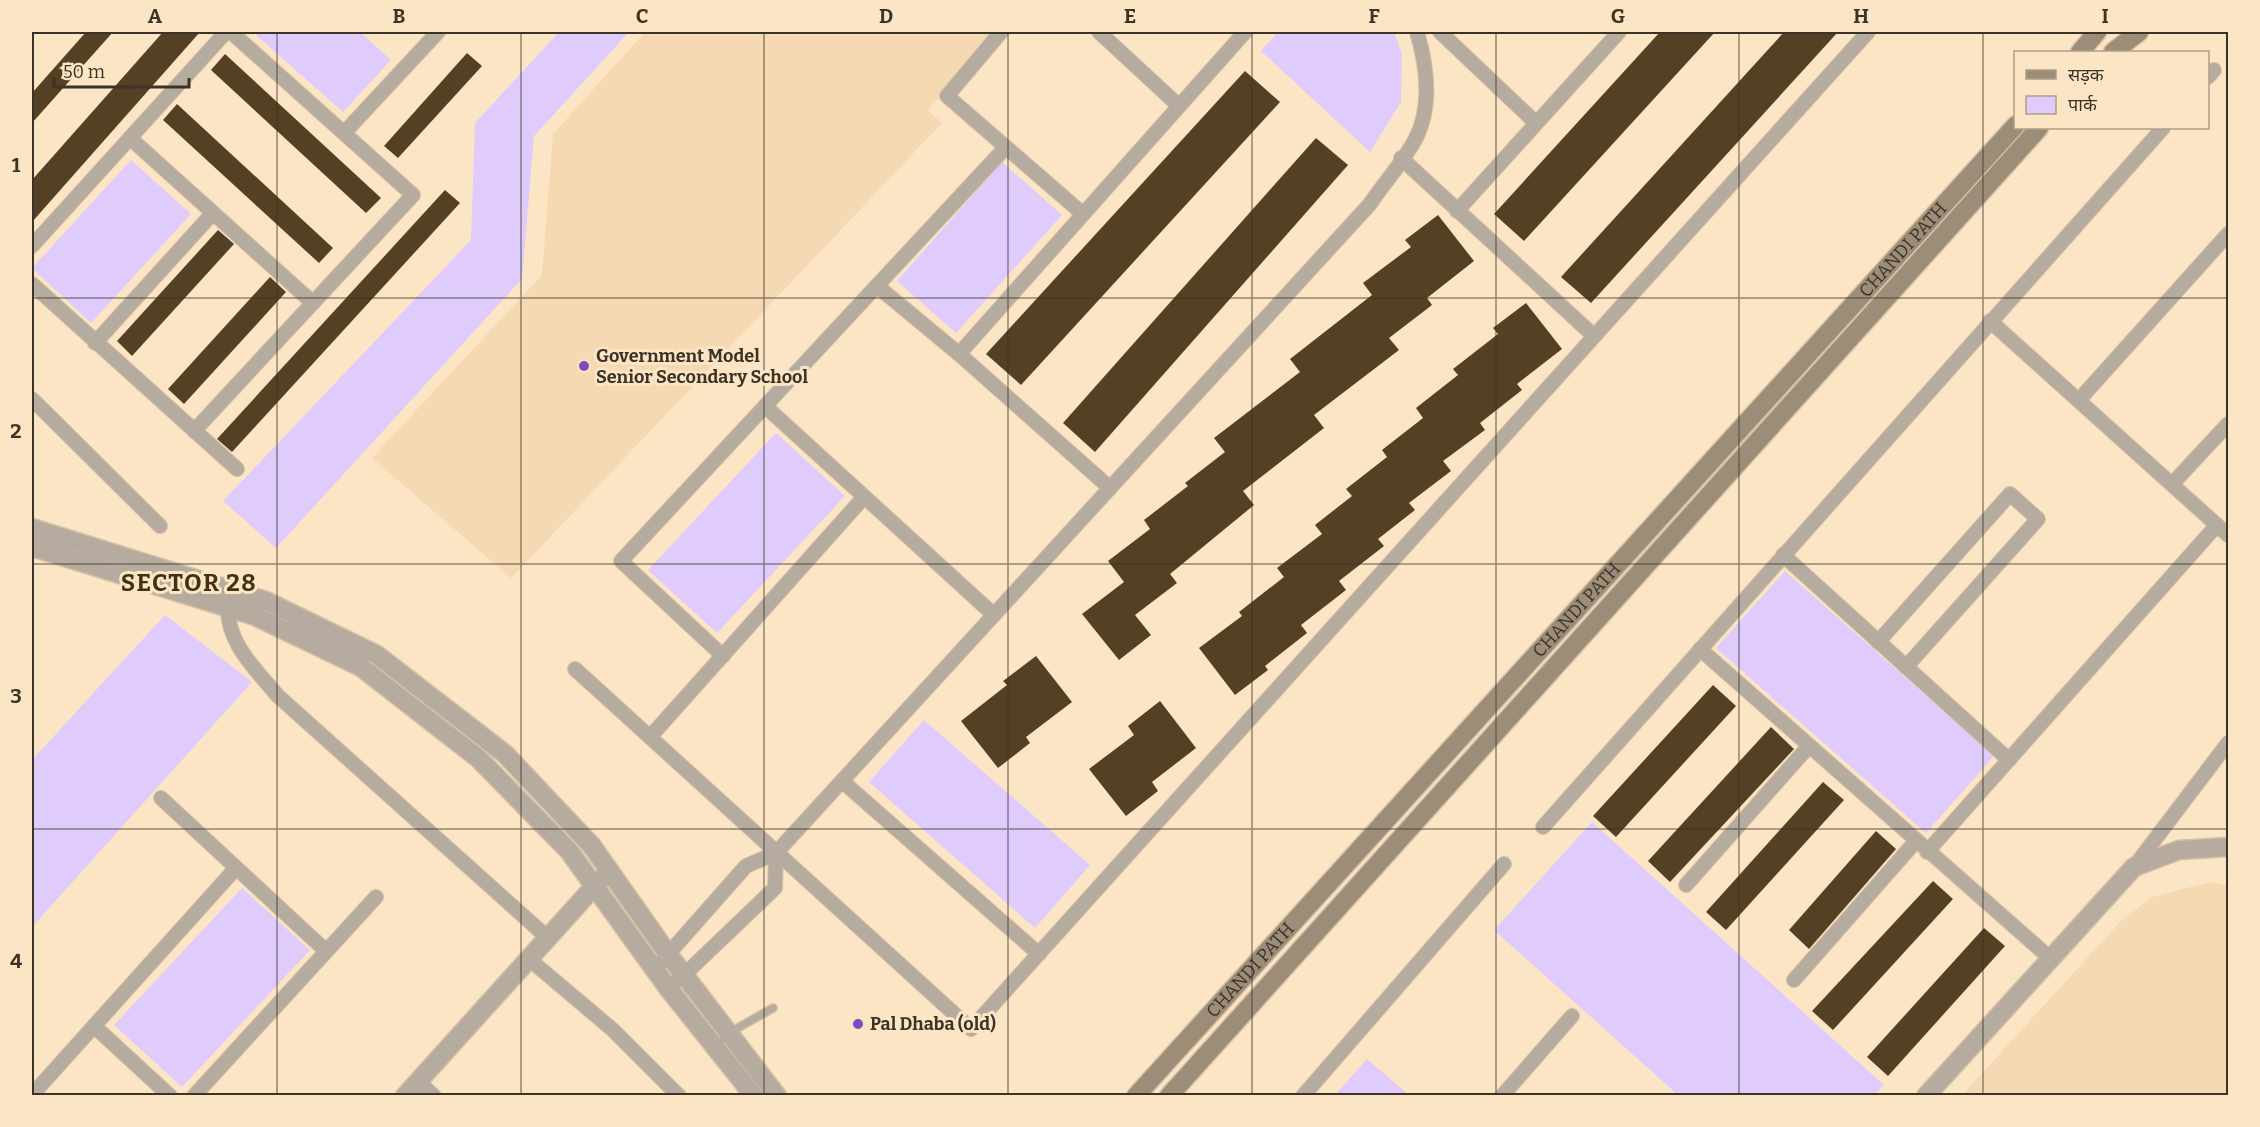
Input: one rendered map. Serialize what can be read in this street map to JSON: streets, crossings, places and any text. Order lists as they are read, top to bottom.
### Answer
{
  "streets": {
    "main road": ["CHANDI PATH"]
  },
  "districts": ["SECTOR 28"],
  "places": ["Government Model Senior Secondary School", "Pal Dhaba (old)"],
  "legend": ["सड़क", "पार्क"],
  "scale_bar": "50 m",
  "grid": {
    "columns": [
      "A",
      "B",
      "C",
      "D",
      "E",
      "F",
      "G",
      "H",
      "I"
    ],
    "rows": [
      "1",
      "2",
      "3",
      "4"
    ]
  }
}
